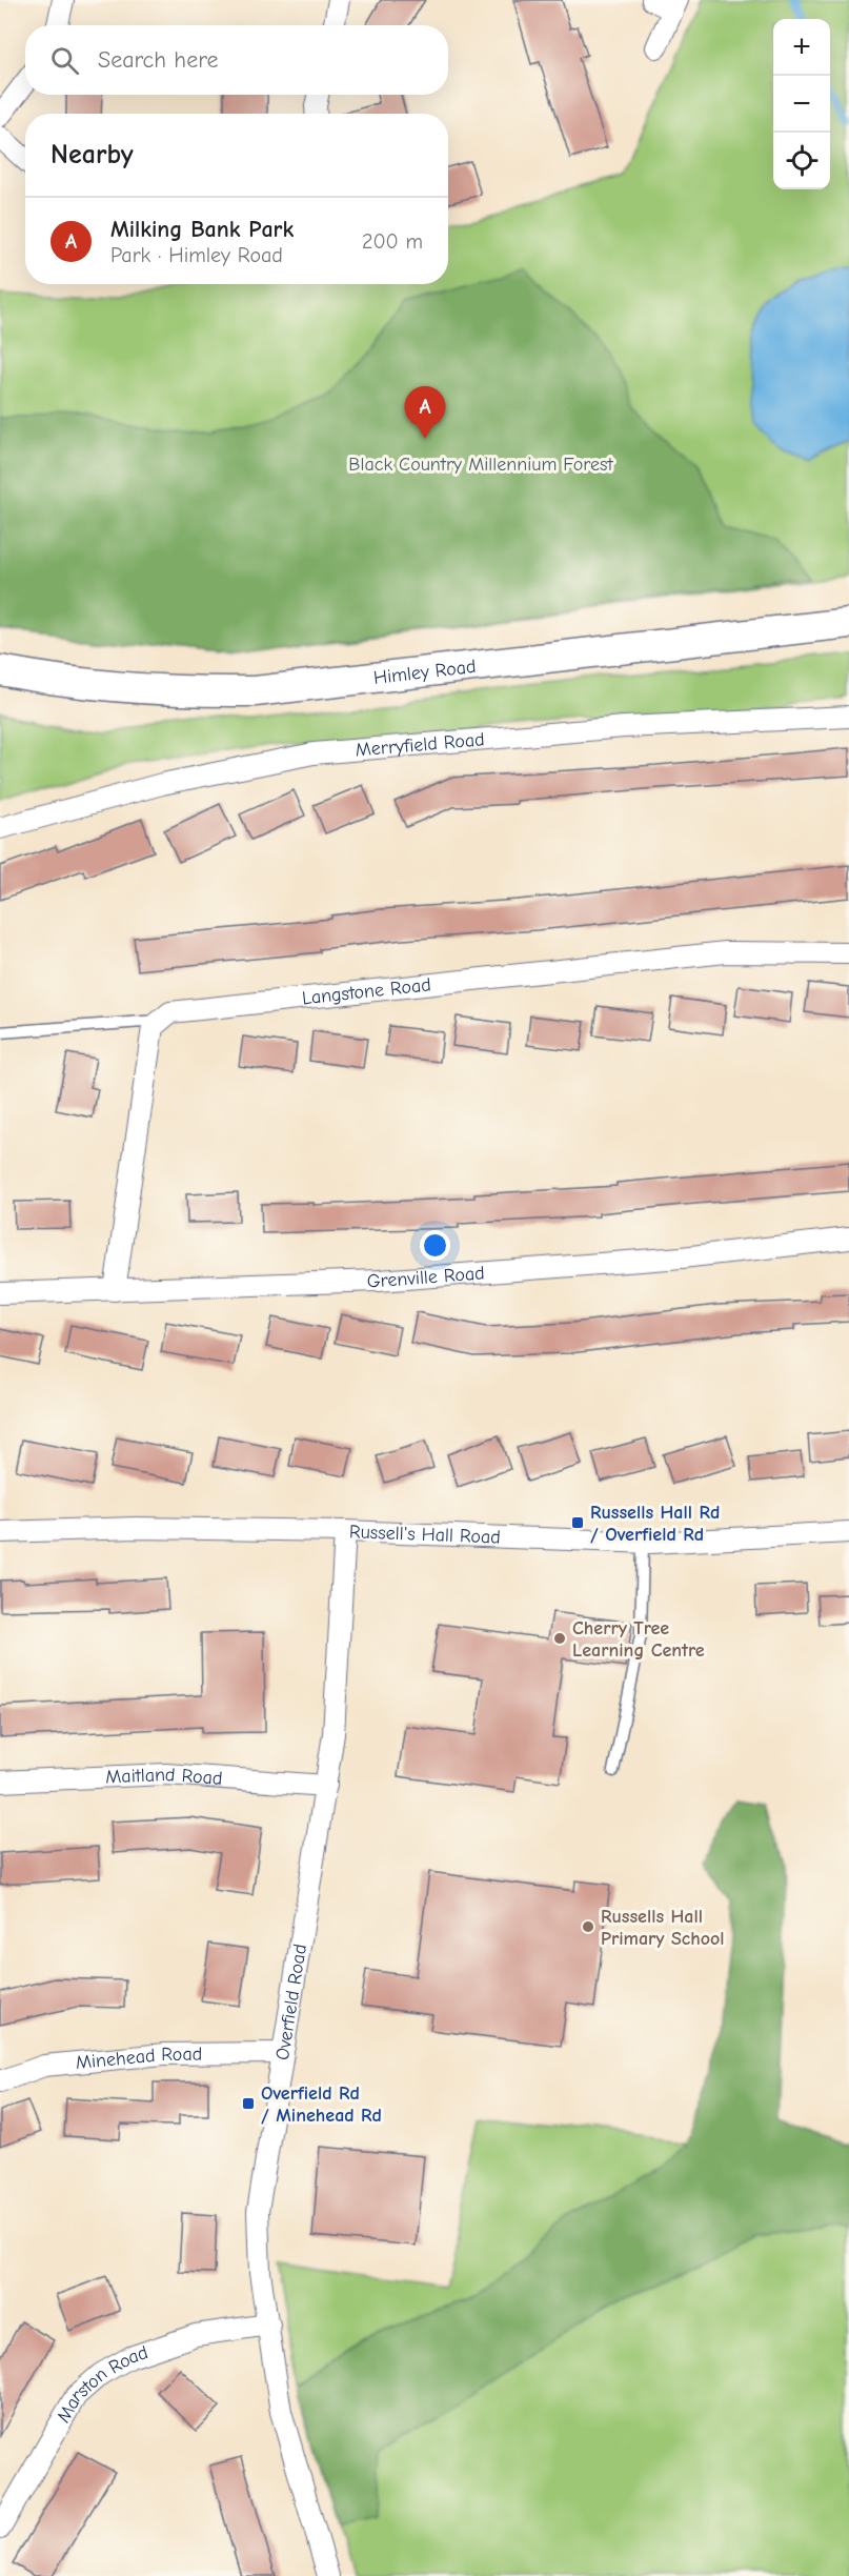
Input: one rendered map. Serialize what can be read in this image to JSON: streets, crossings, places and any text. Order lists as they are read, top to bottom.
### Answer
{
  "streets": {
    "main road": ["Himley Road"],
    "street": [
      "Merryfield Road",
      "Langstone Road",
      "Grenville Road",
      "Russell's Hall Road",
      "Maitland Road",
      "Overfield Road",
      "Minehead Road",
      "Marston Road"
    ]
  },
  "crossings": [
    ["Russell's Hall Road", "Overfield Road"],
    ["Maitland Road", "Overfield Road"],
    ["Overfield Road", "Minehead Road"],
    ["Overfield Road", "Marston Road"]
  ],
  "parks": ["Black Country Millennium Forest"],
  "places": {
    "transit": ["Russells Hall Rd / Overfield Rd", "Overfield Rd / Minehead Rd"],
    "other": ["Cherry Tree Learning Centre", "Russells Hall Primary School"]
  },
  "page": {
    "map_buttons": ["+", "−"],
    "search": "Search here",
    "heading": "Nearby",
    "list": [
      {
        "mark": "A",
        "name": "Milking Bank Park",
        "note": "Park · Himley Road",
        "value": "200 m"
      }
    ],
    "pins": "A"
  }
}
